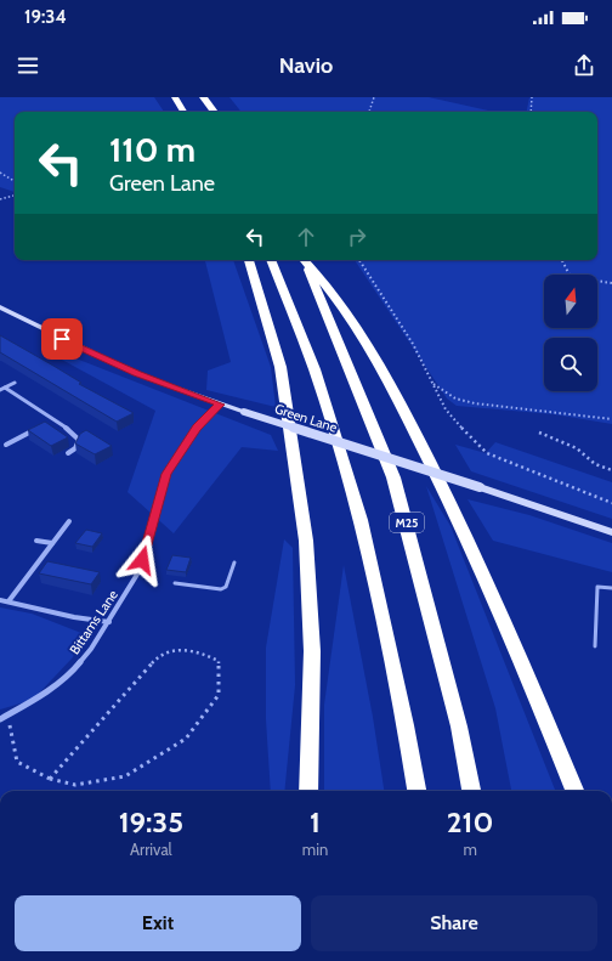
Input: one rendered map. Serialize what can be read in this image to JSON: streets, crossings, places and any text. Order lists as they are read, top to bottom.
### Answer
{
  "streets": {
    "highway": ["M25"],
    "street": ["Green Lane", "Bittams Lane"]
  },
  "crossings": [
    ["Green Lane", "Bittams Lane"]
  ],
  "north": "top",
  "page": {
    "status": "19:34",
    "header": "Navio",
    "turn": ["110 m", "Green Lane"],
    "eta": [
      "19:35",
      "Arrival",
      "1",
      "min",
      "210",
      "m"
    ],
    "buttons": ["Exit", "Share"]
  }
}
